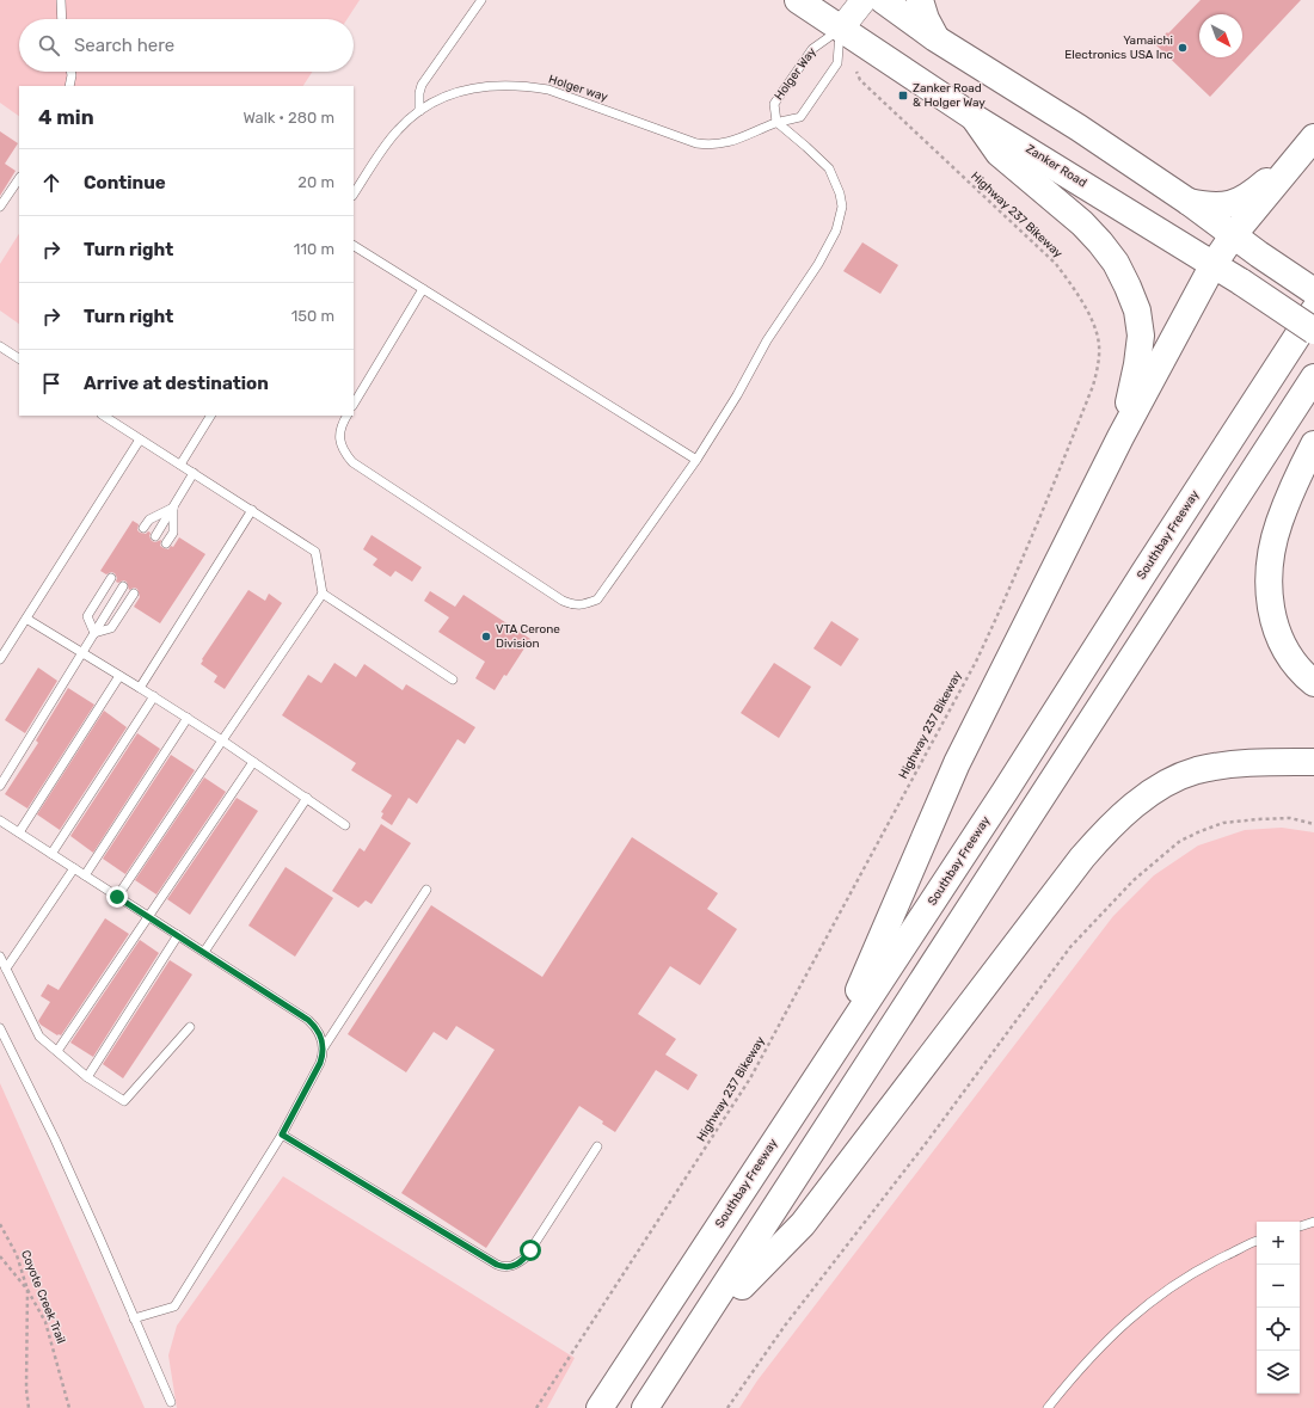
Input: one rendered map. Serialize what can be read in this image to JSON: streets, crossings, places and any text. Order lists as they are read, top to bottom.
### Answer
{
  "streets": {
    "main road": ["Zanker Road", "Southbay Freeway"],
    "street": ["Holger Way"],
    "lane": ["Holger way"],
    "path": ["Highway 237 Bikeway", "Coyote Creek Trail"]
  },
  "crossings": [
    ["Holger Way", "Holger way"],
    ["Holger Way", "Zanker Road"]
  ],
  "places": {
    "other": ["Yamaichi Electronics USA Inc", "VTA Cerone Division"],
    "transit": ["Zanker Road & Holger Way"]
  },
  "north": "bottom right",
  "page": {
    "search": "Search here",
    "heading": ["4 min", "Walk · 280 m"],
    "list": [
      ["Continue", "20 m"],
      ["Turn right", "110 m"],
      ["Turn right", "150 m"],
      "Arrive at destination"
    ],
    "map_buttons": ["+", "−"]
  }
}
